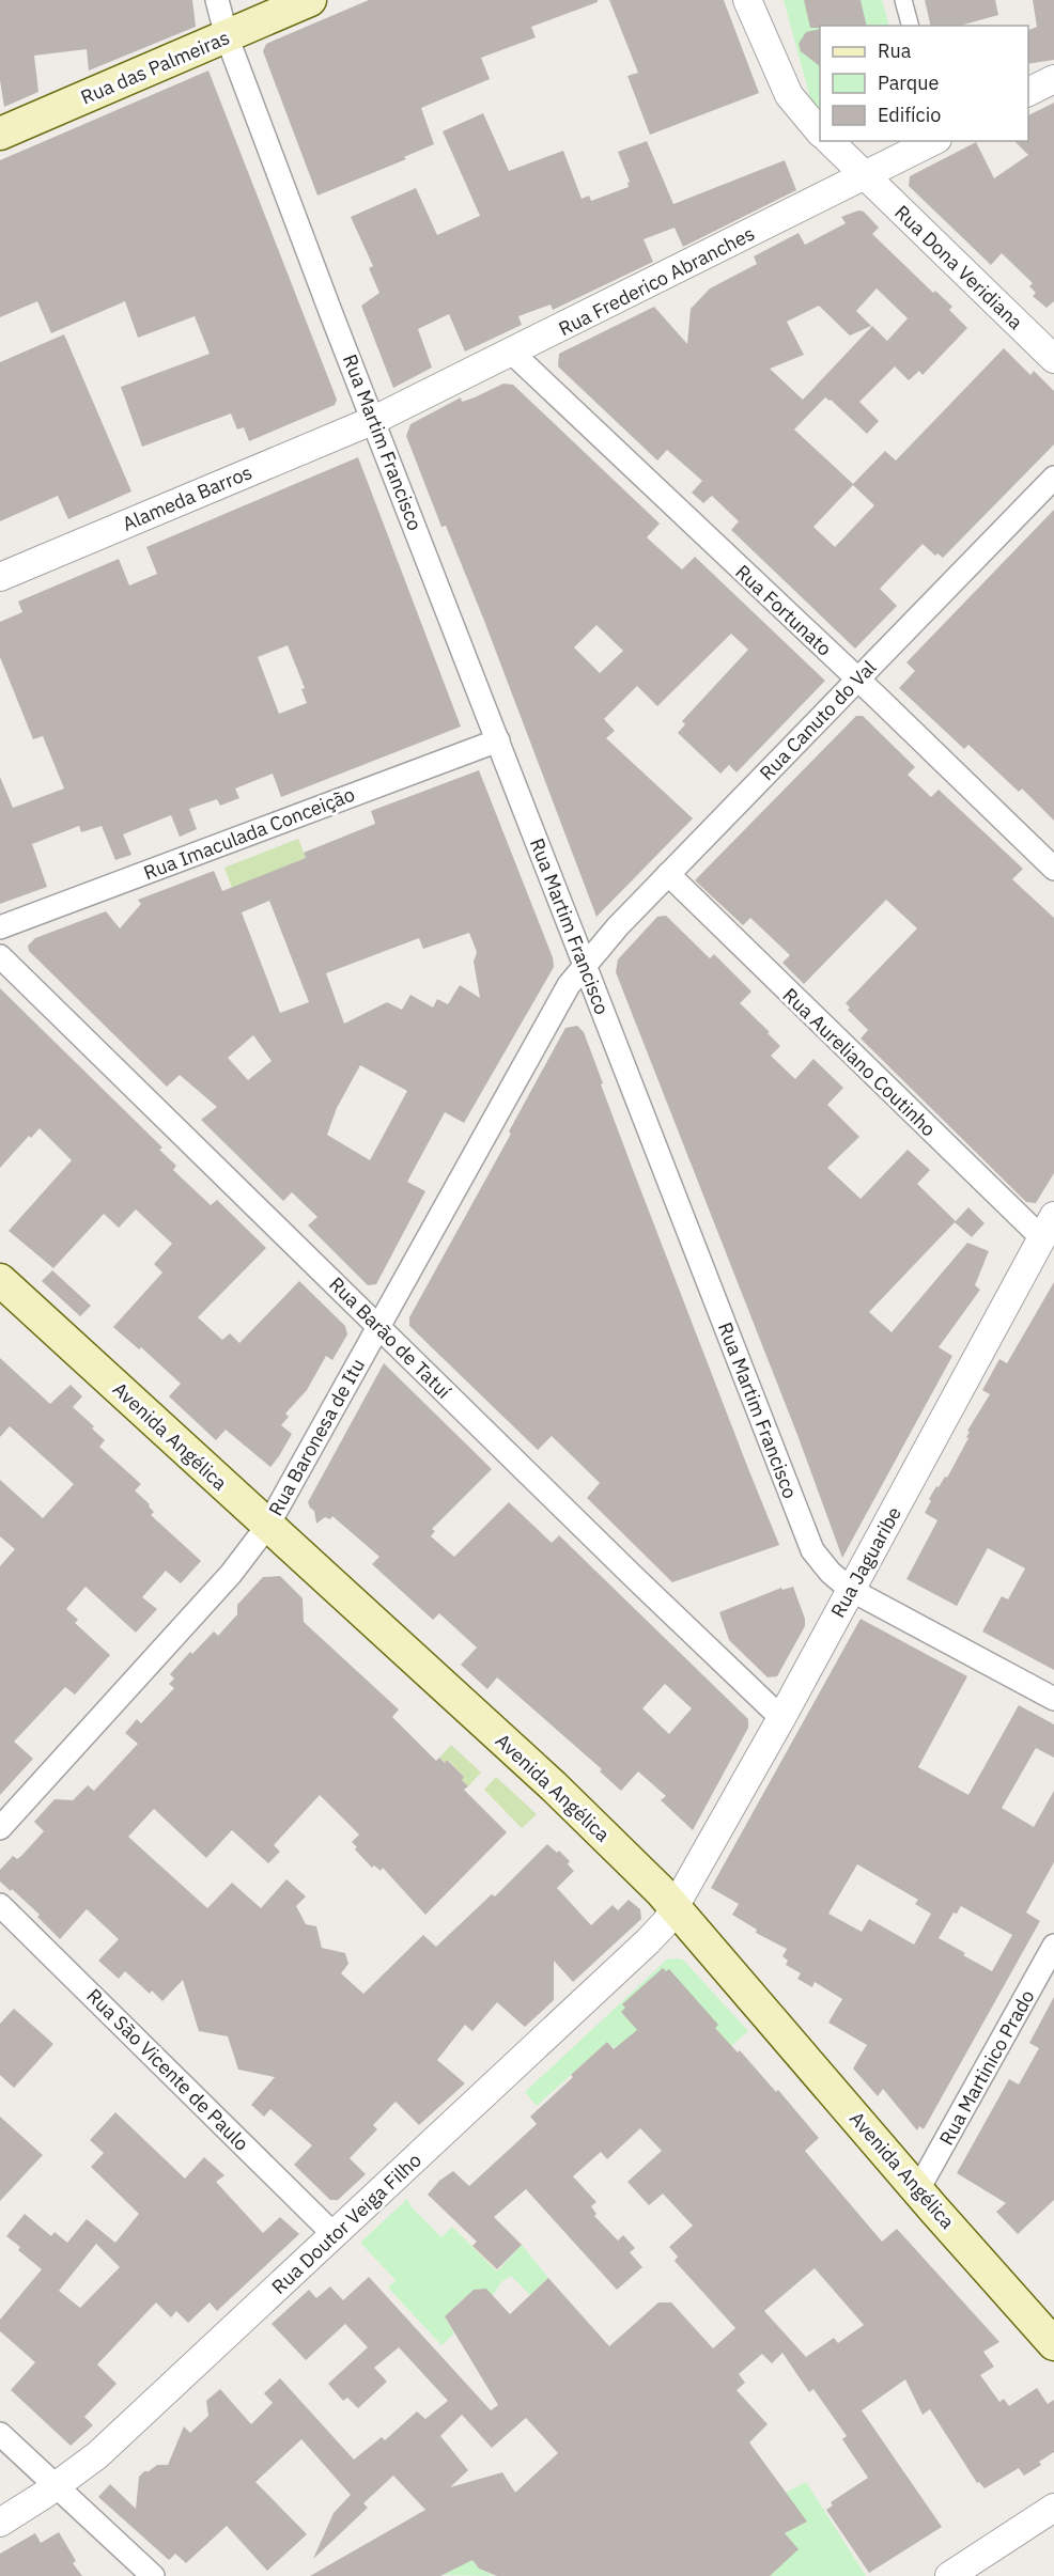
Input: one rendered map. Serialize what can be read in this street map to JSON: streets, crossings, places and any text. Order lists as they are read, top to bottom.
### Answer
{
  "streets": {
    "main road": ["Rua das Palmeiras", "Avenida Angélica"],
    "street": [
      "Rua Dona Veridiana",
      "Rua Frederico Abranches",
      "Rua Martim Francisco",
      "Alameda Barros",
      "Rua Fortunato",
      "Rua Canuto do Val",
      "Rua Imaculada Conceição",
      "Rua Aureliano Coutinho",
      "Rua Barão de Tatuí",
      "Rua Baronesa de Itu",
      "Rua Jaguaribe",
      "Rua Martinico Prado",
      "Rua São Vicente de Paulo",
      "Rua Doutor Veiga Filho"
    ]
  },
  "crossings": [
    ["Rua das Palmeiras", "Rua Martim Francisco"],
    ["Rua Dona Veridiana", "Rua Frederico Abranches"],
    ["Rua Frederico Abranches", "Rua Martim Francisco"],
    ["Rua Frederico Abranches", "Alameda Barros"],
    ["Rua Frederico Abranches", "Rua Fortunato"],
    ["Rua Martim Francisco", "Alameda Barros"],
    ["Rua Martim Francisco", "Rua Canuto do Val"],
    ["Rua Martim Francisco", "Rua Imaculada Conceição"],
    ["Rua Martim Francisco", "Rua Baronesa de Itu"],
    ["Rua Martim Francisco", "Rua Jaguaribe"],
    ["Rua Fortunato", "Rua Canuto do Val"],
    ["Rua Canuto do Val", "Rua Aureliano Coutinho"],
    ["Rua Canuto do Val", "Rua Baronesa de Itu"],
    ["Rua Aureliano Coutinho", "Rua Jaguaribe"],
    ["Rua Barão de Tatuí", "Rua Baronesa de Itu"],
    ["Rua Barão de Tatuí", "Rua Jaguaribe"],
    ["Avenida Angélica", "Rua Baronesa de Itu"],
    ["Avenida Angélica", "Rua Jaguaribe"],
    ["Avenida Angélica", "Rua Martinico Prado"],
    ["Avenida Angélica", "Rua Doutor Veiga Filho"],
    ["Rua Jaguaribe", "Rua Doutor Veiga Filho"],
    ["Rua São Vicente de Paulo", "Rua Doutor Veiga Filho"]
  ],
  "legend": ["Rua", "Parque", "Edifício"]
}
